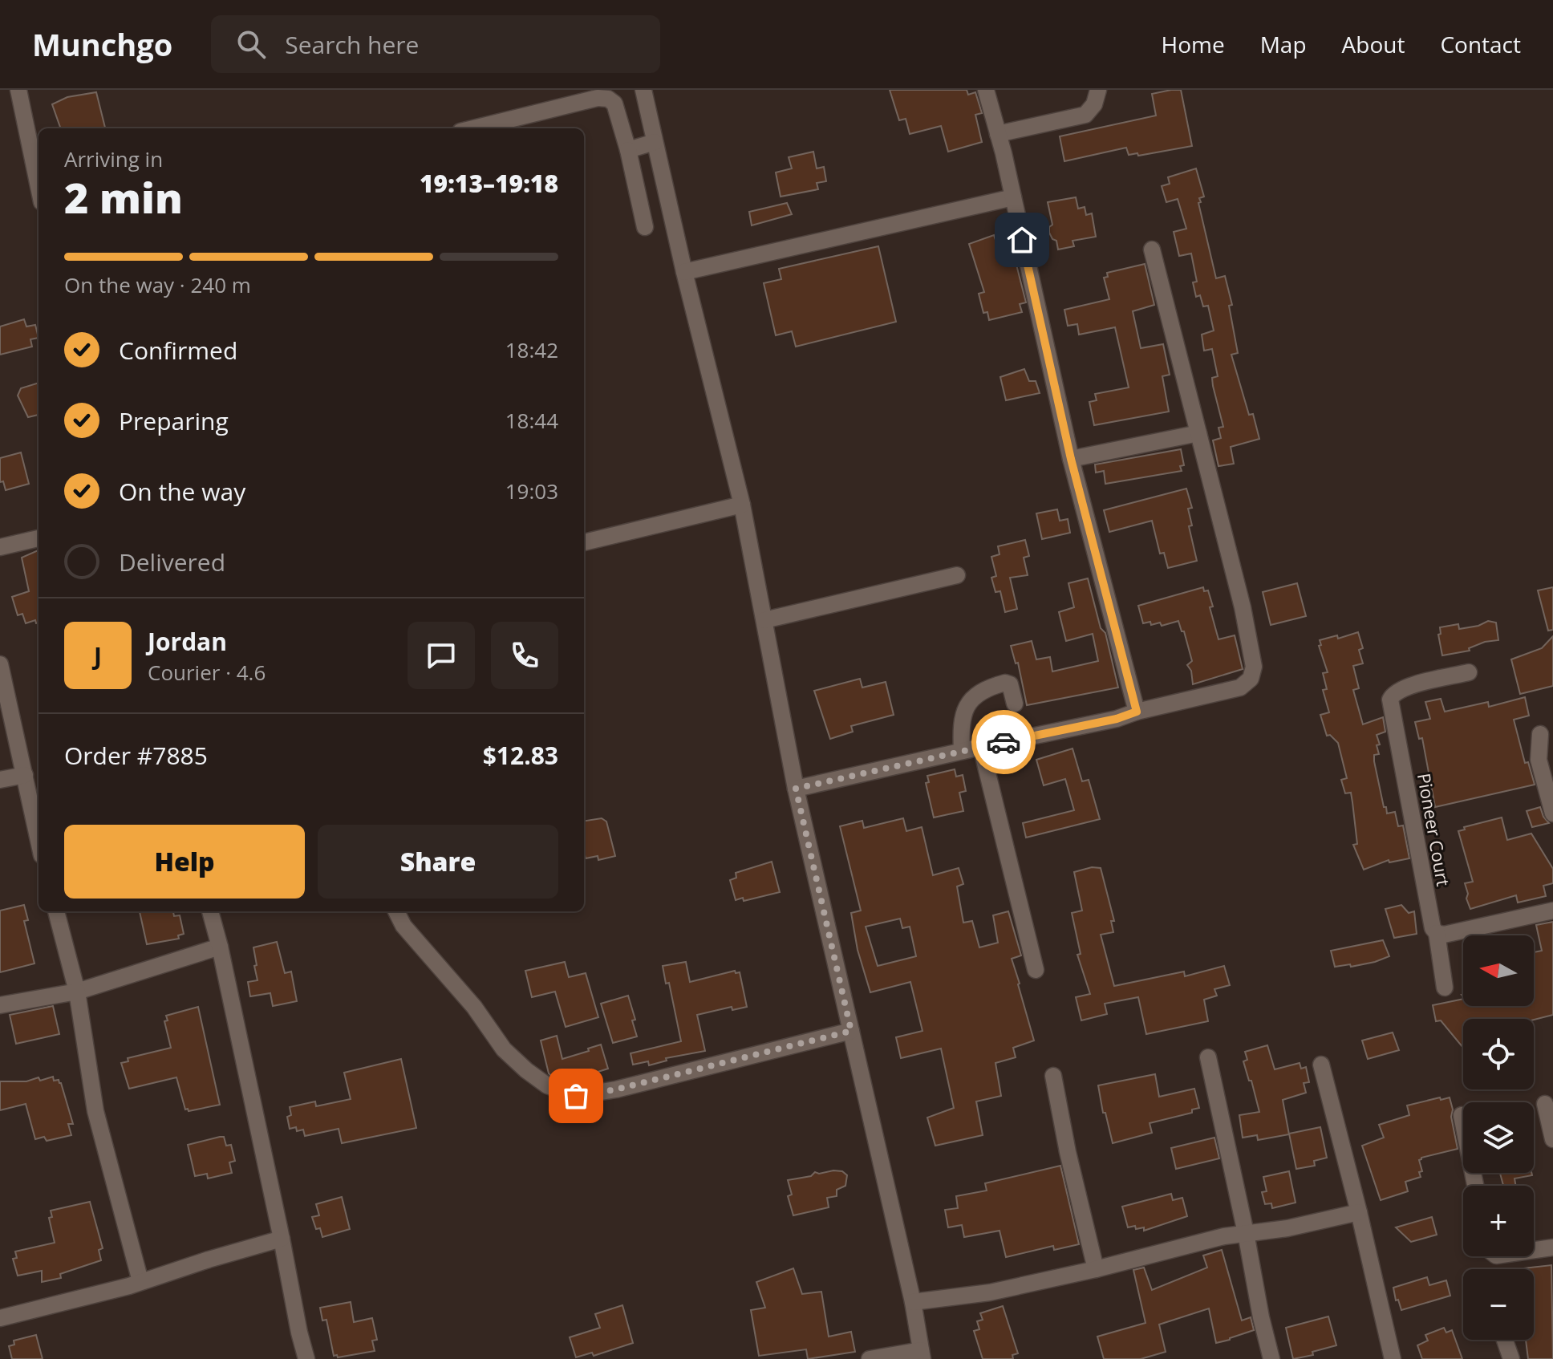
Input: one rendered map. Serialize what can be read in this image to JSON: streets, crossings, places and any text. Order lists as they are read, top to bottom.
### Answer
{
  "streets": {
    "street": ["Pioneer Court"]
  },
  "north": "left",
  "page": {
    "header": "Munchgo",
    "search": "Search here",
    "nav": [
      "Home",
      "Map",
      "About",
      "Contact"
    ],
    "heading": ["2 min", "Arriving in", "19:13–19:18"],
    "panel": [
      "Jordan",
      "Courier · 4.6",
      "Order #7885",
      "$12.83"
    ],
    "bar": "On the way · 240 m",
    "list": [
      ["Confirmed", "18:42"],
      ["Preparing", "18:44"],
      ["On the way", "19:03"],
      "Delivered"
    ],
    "round": "J",
    "buttons": ["Help", "Share"],
    "map_buttons": ["+", "−"]
  }
}
